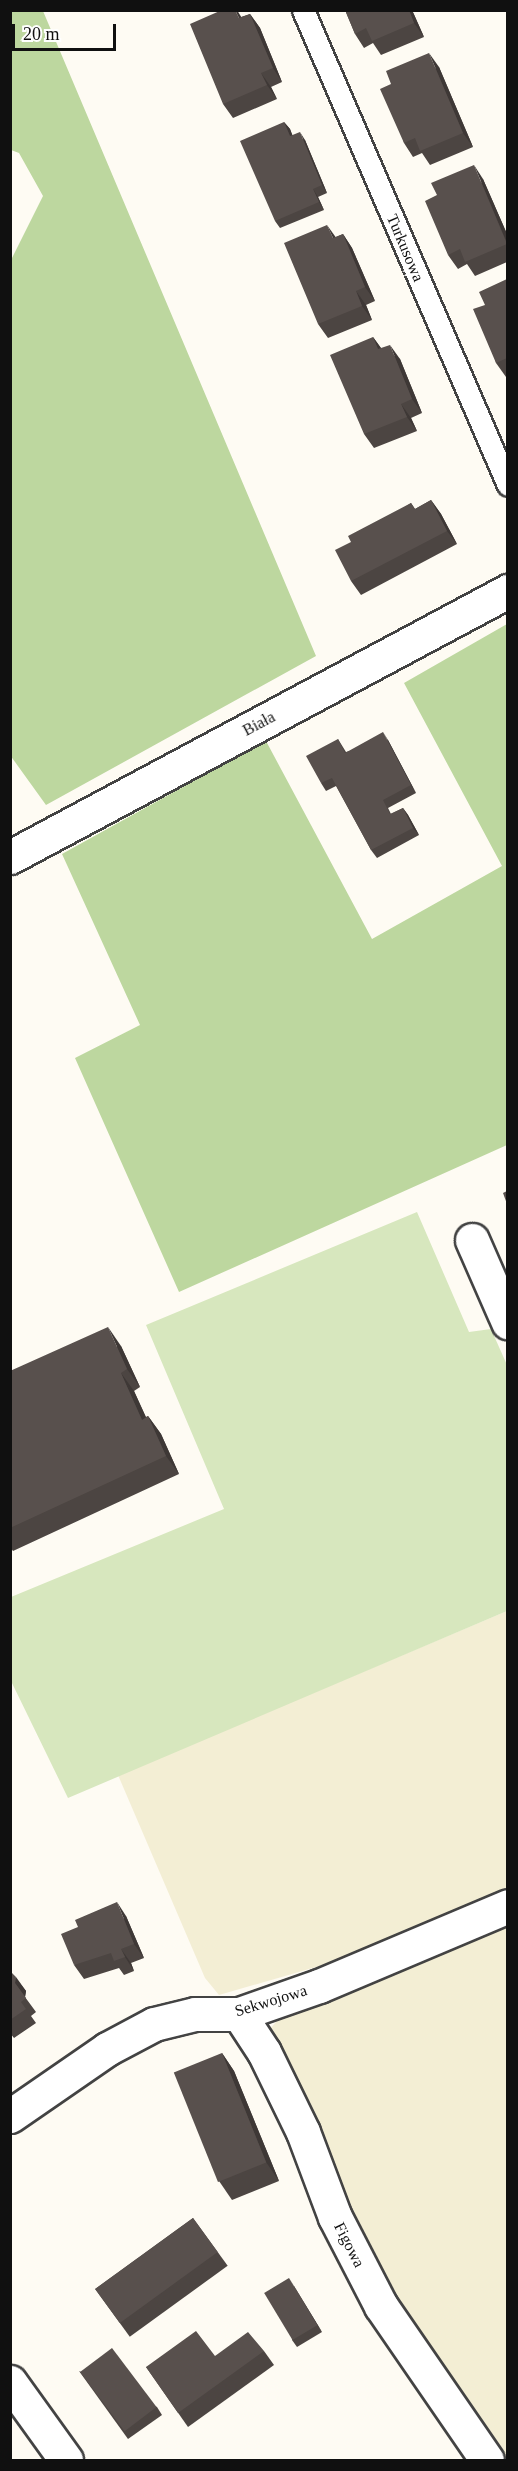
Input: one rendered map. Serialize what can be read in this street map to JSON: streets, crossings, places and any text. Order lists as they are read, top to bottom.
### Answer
{
  "streets": {
    "street": ["Biała", "Sekwojowa", "Figowa"],
    "lane": ["Turkusowa"]
  },
  "crossings": [
    ["Sekwojowa", "Figowa"]
  ],
  "scale_bar": "20 m"
}
